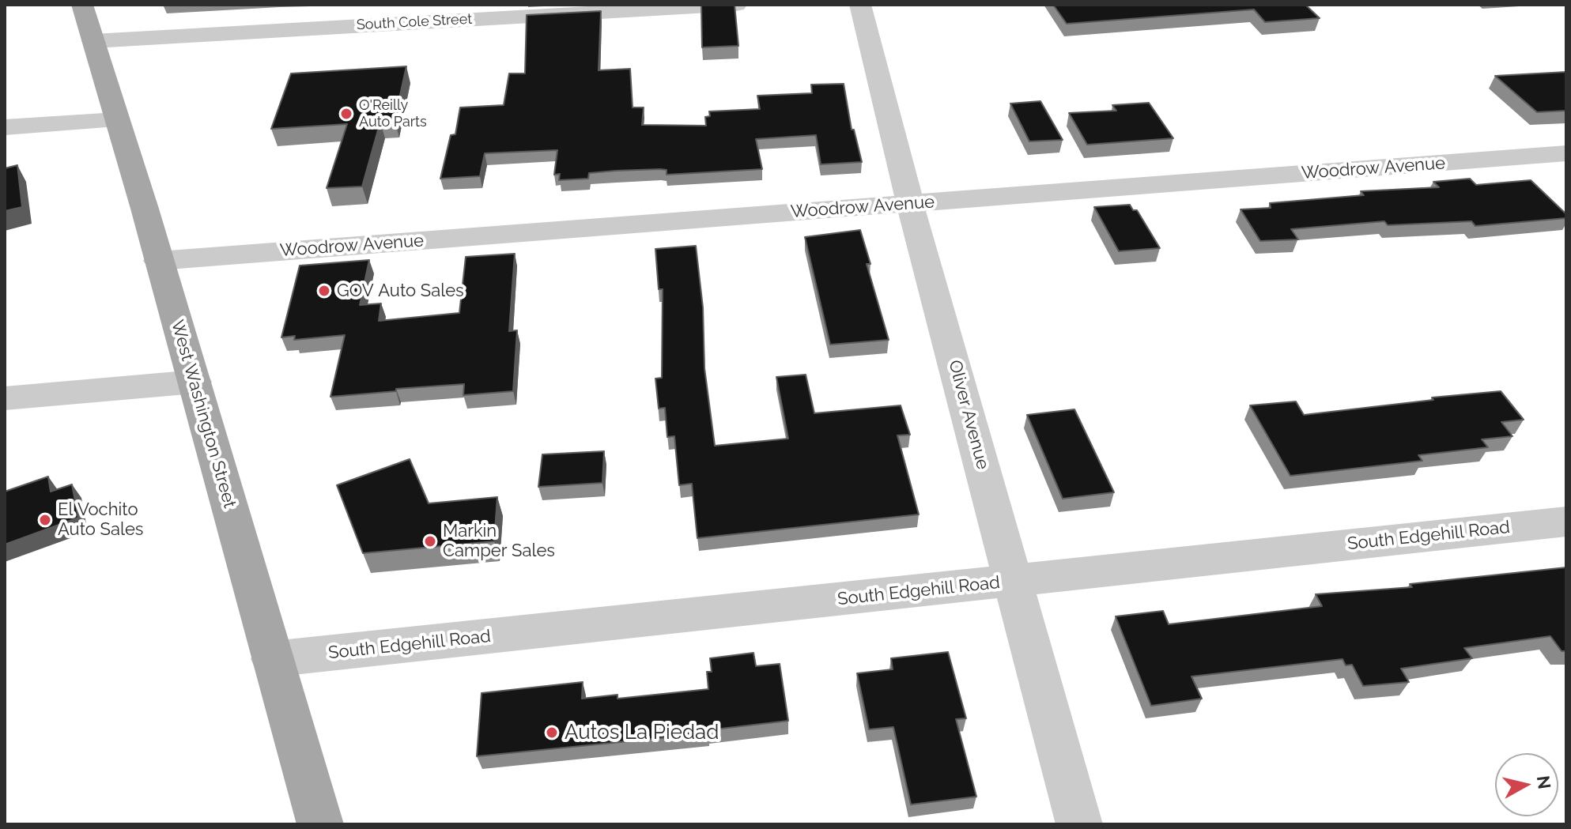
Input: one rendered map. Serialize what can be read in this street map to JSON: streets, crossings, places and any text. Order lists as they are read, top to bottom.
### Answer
{
  "streets": {
    "main road": ["West Washington Street"],
    "street": [
      "South Cole Street",
      "Woodrow Avenue",
      "Oliver Avenue",
      "South Edgehill Road"
    ]
  },
  "crossings": [
    ["South Cole Street", "West Washington Street"],
    ["Woodrow Avenue", "West Washington Street"],
    ["Woodrow Avenue", "Oliver Avenue"],
    ["West Washington Street", "South Edgehill Road"],
    ["Oliver Avenue", "South Edgehill Road"]
  ],
  "places": [
    "O'Reilly Auto Parts",
    "GOV Auto Sales",
    "El Vochito Auto Sales",
    "Markin Camper Sales",
    "Autos La Piedad"
  ],
  "north": "right"
}
